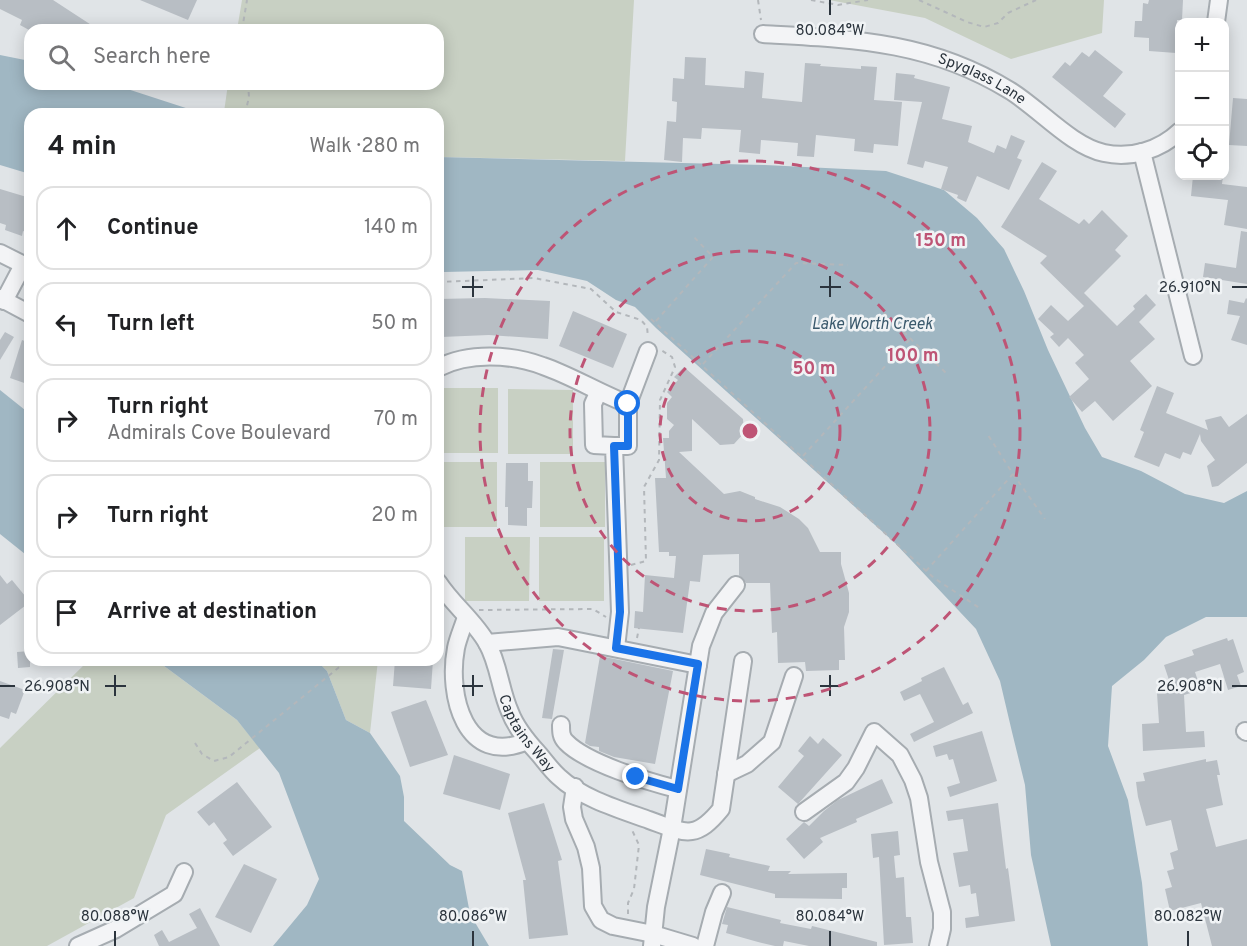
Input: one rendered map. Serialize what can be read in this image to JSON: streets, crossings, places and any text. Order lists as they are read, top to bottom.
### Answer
{
  "streets": {
    "street": ["Spyglass Lane", "Captains Way"]
  },
  "water": ["Lake Worth Creek"],
  "page": {
    "map_buttons": ["+", "−"],
    "search": "Search here",
    "heading": ["4 min", "Walk · 280 m"],
    "list": [
      ["Continue", "140 m"],
      ["Turn left", "50 m"],
      ["Turn right", "Admirals Cove Boulevard", "70 m"],
      ["Turn right", "20 m"],
      "Arrive at destination"
    ]
  },
  "coordinates": [
    "80.084°W",
    "26.910°N",
    "26.908°N",
    "80.088°W",
    "80.086°W",
    "80.082°W"
  ],
  "rings": ["150 m", "100 m", "50 m"]
}
